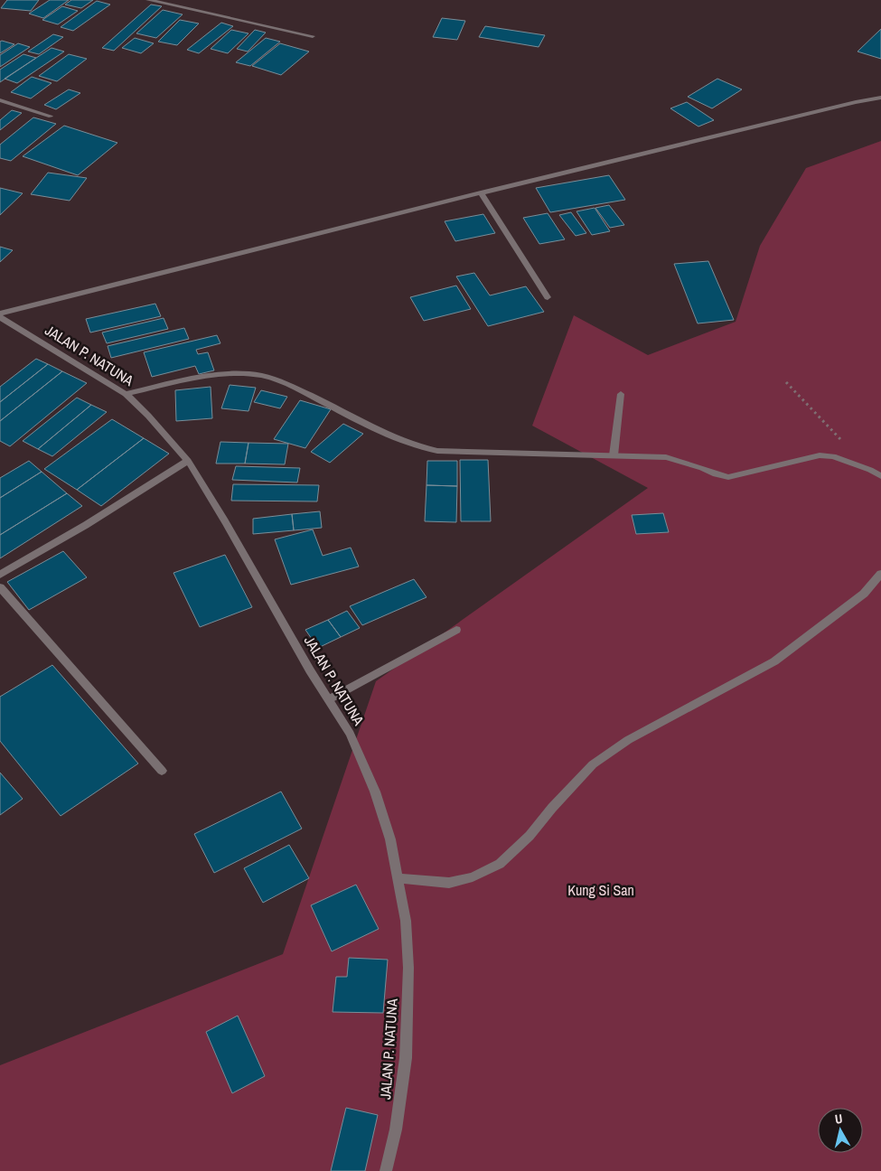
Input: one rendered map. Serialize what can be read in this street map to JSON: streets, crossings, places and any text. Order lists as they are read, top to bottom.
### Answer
{
  "streets": {
    "street": ["JALAN P. NATUNA"]
  },
  "parks": ["Kung Si San"],
  "north": "top"
}
